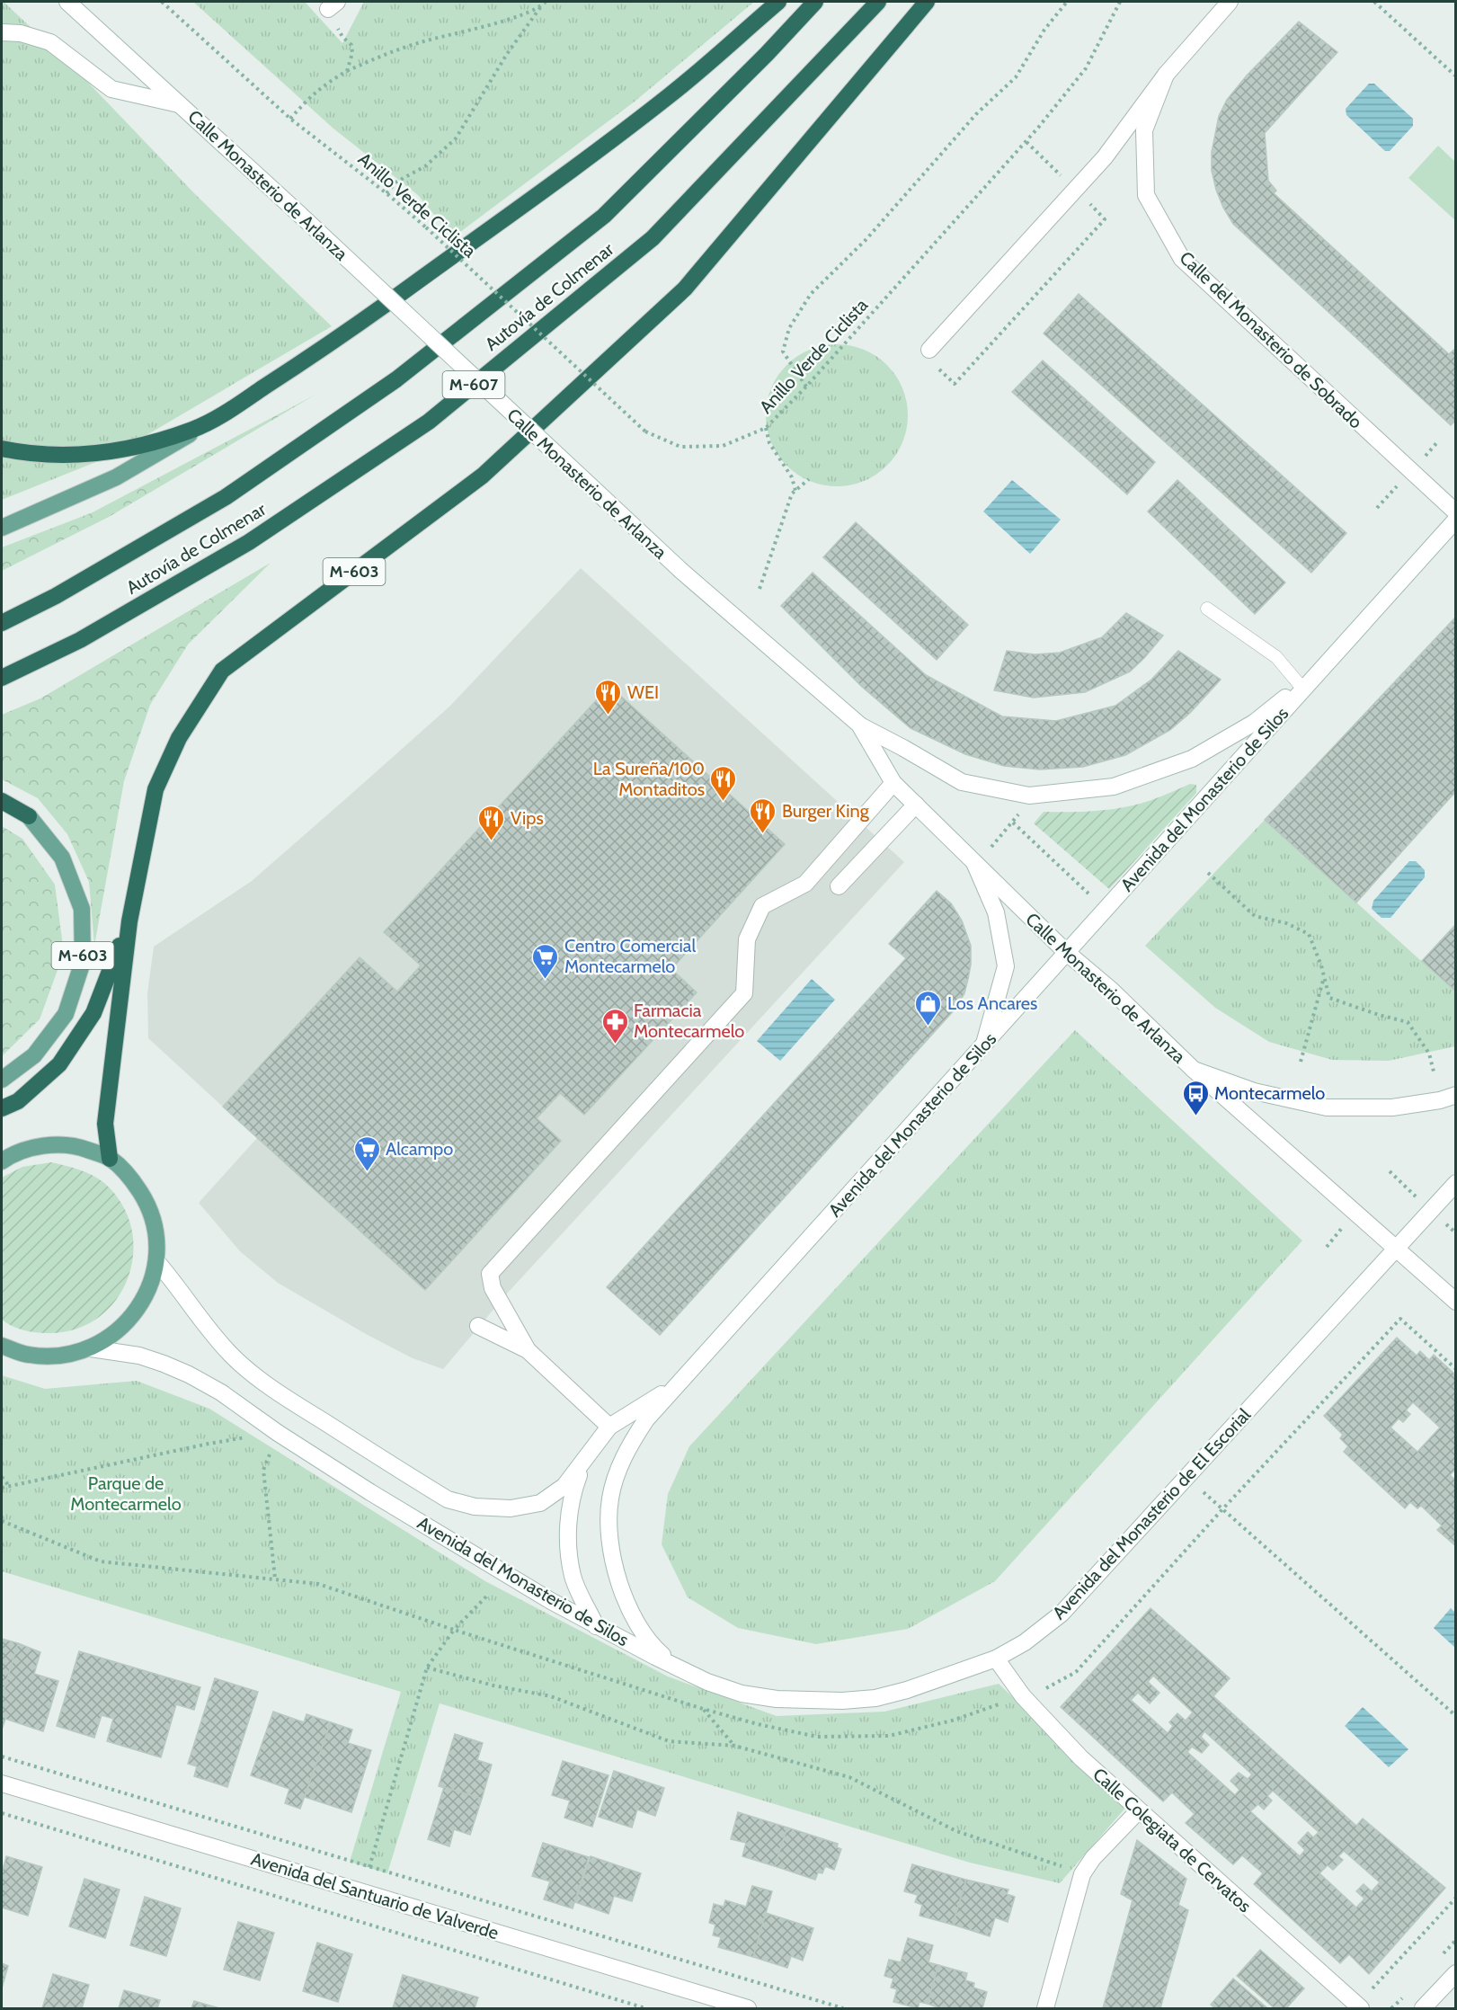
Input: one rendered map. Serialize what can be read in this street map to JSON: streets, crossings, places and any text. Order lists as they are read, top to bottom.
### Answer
{
  "streets": {
    "highway": ["Autovía de Colmenar", "M-607", "M-603"],
    "street": [
      "Calle Monasterio de Arlanza",
      "Calle del Monasterio de Sobrado",
      "Avenida del Monasterio de Silos",
      "Avenida del Monasterio de El Escorial",
      "Calle Colegiata de Cervatos",
      "Avenida del Santuario de Valverde"
    ],
    "path": ["Anillo Verde Ciclista"]
  },
  "crossings": [
    ["Calle Monasterio de Arlanza", "Avenida del Monasterio de Silos"],
    ["Calle Monasterio de Arlanza", "Avenida del Monasterio de El Escorial"],
    ["Avenida del Monasterio de Silos", "Avenida del Monasterio de El Escorial"],
    ["Avenida del Monasterio de El Escorial", "Calle Colegiata de Cervatos"]
  ],
  "parks": ["Parque de Montecarmelo"],
  "places": {
    "restaurant": [
      "WEI",
      "La Sureña/100 Montaditos",
      "Burger King",
      "Vips"
    ],
    "supermarket": ["Centro Comercial Montecarmelo", "Alcampo"],
    "shop": ["Los Ancares"],
    "pharmacy": ["Farmacia Montecarmelo"],
    "bus stop": ["Montecarmelo"]
  }
}
